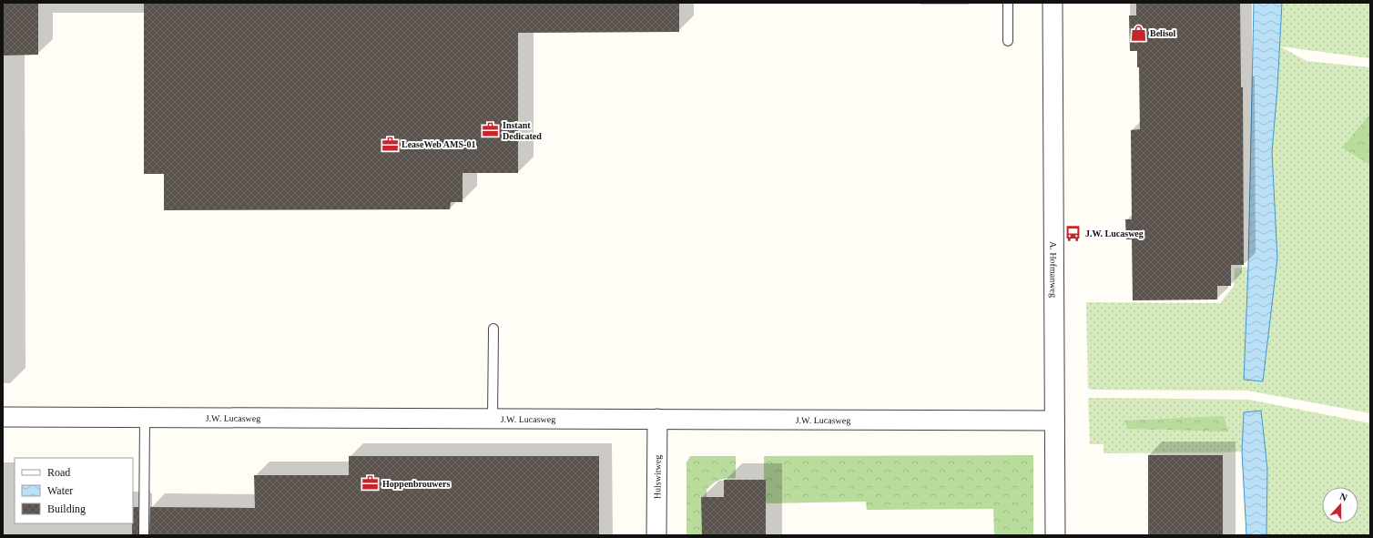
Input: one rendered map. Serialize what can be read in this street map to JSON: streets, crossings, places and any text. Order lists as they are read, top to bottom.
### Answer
{
  "streets": {
    "street": ["A. Hofmanweg", "J.W. Lucasweg", "Hulswitweg"]
  },
  "crossings": [
    ["A. Hofmanweg", "J.W. Lucasweg"],
    ["J.W. Lucasweg", "Hulswitweg"]
  ],
  "places": {
    "shop": ["Belisol"],
    "office": ["Instant Dedicated", "LeaseWeb AMS-01", "Hoppenbrouwers"],
    "bus stop": ["J.W. Lucasweg"]
  },
  "legend": ["Road", "Water", "Building"],
  "north": "top"
}
